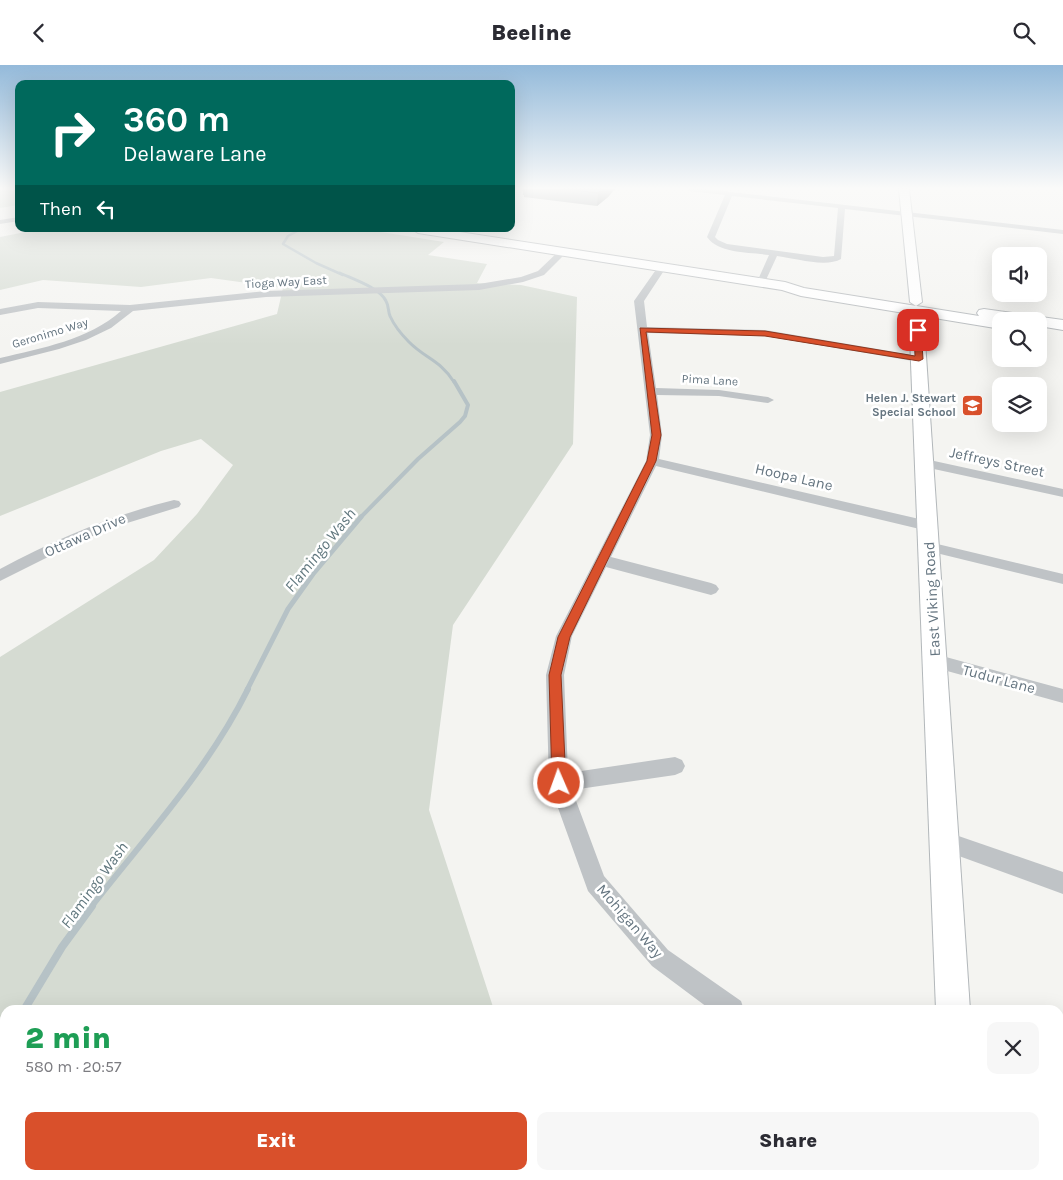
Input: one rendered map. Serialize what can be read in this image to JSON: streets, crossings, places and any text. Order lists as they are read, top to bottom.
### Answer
{
  "streets": {
    "street": [
      "Tioga Way East",
      "Geronimo Way",
      "Pima Lane",
      "Jeffreys Street",
      "Hoopa Lane",
      "Ottawa Drive",
      "East Viking Road",
      "Tudur Lane",
      "Mohigan Way"
    ]
  },
  "crossings": [
    ["Tioga Way East", "Geronimo Way"],
    ["Pima Lane", "Mohigan Way"],
    ["Jeffreys Street", "East Viking Road"],
    ["Hoopa Lane", "East Viking Road"],
    ["Hoopa Lane", "Mohigan Way"],
    ["East Viking Road", "Tudur Lane"]
  ],
  "water": ["Flamingo Wash"],
  "places": {
    "school or university": ["Helen J. Stewart Special School"]
  },
  "page": {
    "header": "Beeline",
    "turn": ["360 m", "Delaware Lane"],
    "then": "Then",
    "heading": ["2 min", "580 m · 20:57"],
    "buttons": ["Exit", "Share"]
  }
}
